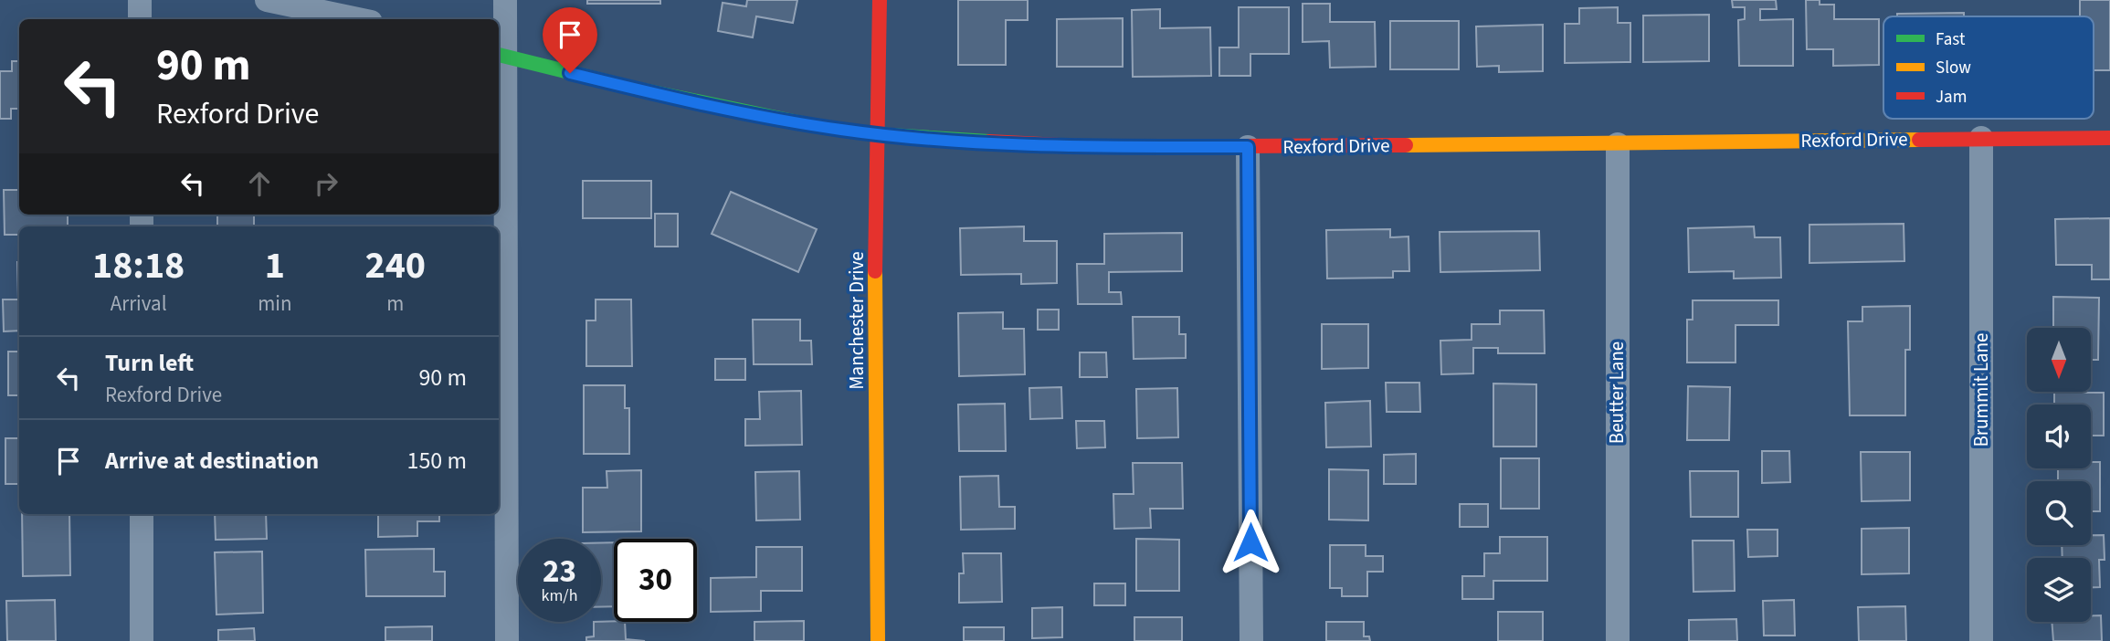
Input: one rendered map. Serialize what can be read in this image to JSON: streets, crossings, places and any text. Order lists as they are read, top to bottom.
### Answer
{
  "streets": {
    "street": [
      "Rexford Drive",
      "Manchester Drive",
      "Brummit Lane",
      "Beutter Lane"
    ]
  },
  "crossings": [
    ["Rexford Drive", "Manchester Drive"],
    ["Rexford Drive", "Brummit Lane"],
    ["Rexford Drive", "Beutter Lane"]
  ],
  "legend": ["Fast", "Slow", "Jam"],
  "north": "bottom",
  "page": {
    "turn": ["90 m", "Rexford Drive"],
    "eta": [
      "18:18",
      "Arrival",
      "1",
      "min",
      "240",
      "m"
    ],
    "list": [
      {
        "name": "Turn left",
        "note": "Rexford Drive",
        "value": "90 m"
      },
      {
        "name": "Arrive at destination",
        "value": "150 m"
      }
    ],
    "speed": "23 km/h",
    "limit": "30"
  }
}
